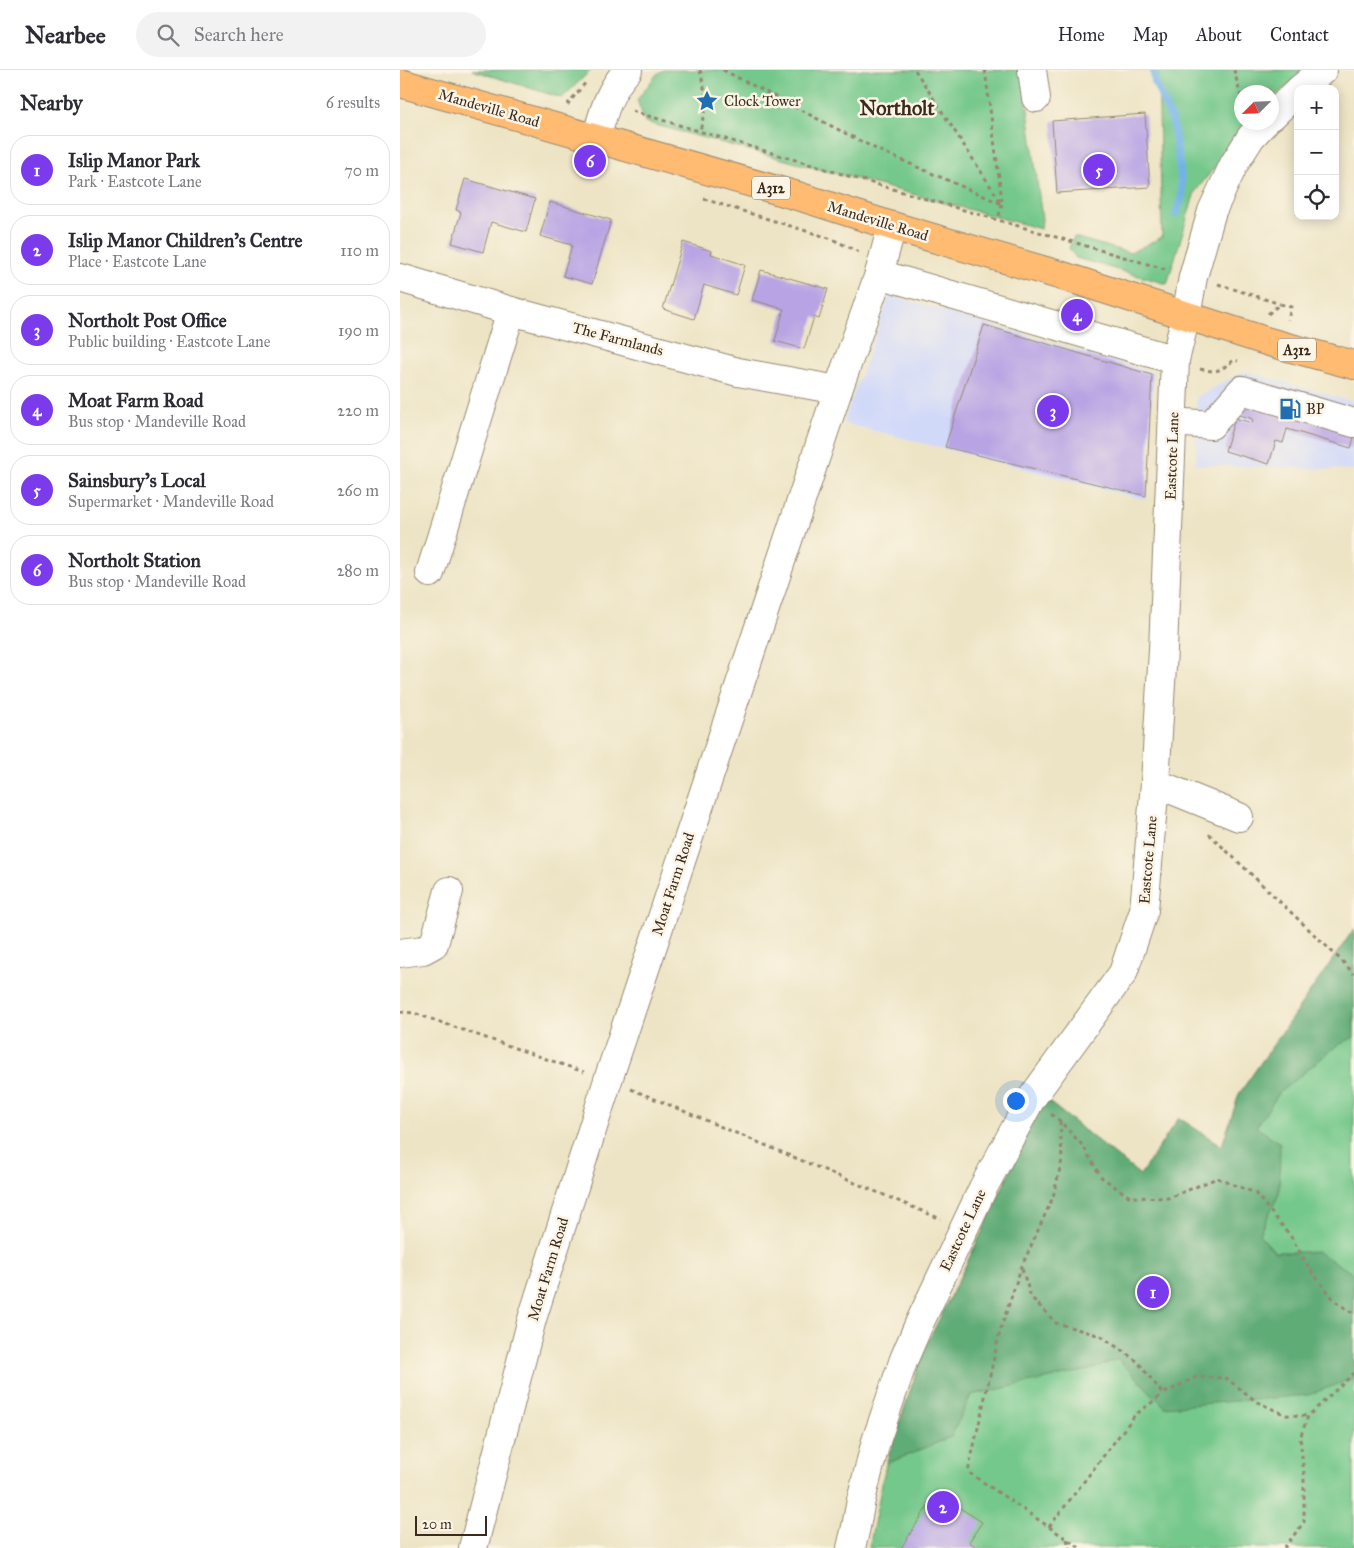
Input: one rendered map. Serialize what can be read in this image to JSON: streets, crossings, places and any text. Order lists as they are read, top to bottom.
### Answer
{
  "streets": {
    "main road": ["Mandeville Road", "A312"],
    "street": ["The Farmlands", "Eastcote Lane", "Moat Farm Road"]
  },
  "crossings": [
    ["Mandeville Road", "Eastcote Lane"],
    ["Mandeville Road", "Moat Farm Road"],
    ["The Farmlands", "Moat Farm Road"]
  ],
  "districts": ["Northolt"],
  "places": {
    "place": ["Clock Tower"],
    "fuel station": ["BP"]
  },
  "scale_bar": "20 m",
  "north": "bottom left",
  "page": {
    "header": "Nearbee",
    "search": "Search here",
    "nav": [
      "Home",
      "Map",
      "About",
      "Contact"
    ],
    "heading": ["Nearby", "6 results"],
    "map_buttons": ["+", "−"],
    "list": [
      {
        "mark": "1",
        "name": "Islip Manor Park",
        "note": "Park · Eastcote Lane",
        "value": "70 m"
      },
      {
        "mark": "2",
        "name": "Islip Manor Children's Centre",
        "note": "Place · Eastcote Lane",
        "value": "110 m"
      },
      {
        "mark": "3",
        "name": "Northolt Post Office",
        "note": "Public building · Eastcote Lane",
        "value": "190 m"
      },
      {
        "mark": "4",
        "name": "Moat Farm Road",
        "note": "Bus stop · Mandeville Road",
        "value": "220 m"
      },
      {
        "mark": "5",
        "name": "Sainsbury's Local",
        "note": "Supermarket · Mandeville Road",
        "value": "260 m"
      },
      {
        "mark": "6",
        "name": "Northolt Station",
        "note": "Bus stop · Mandeville Road",
        "value": "280 m"
      }
    ],
    "pins": [
      "6",
      "5",
      "4",
      "3",
      "1",
      "2"
    ],
    "scale": "20 m"
  }
}
